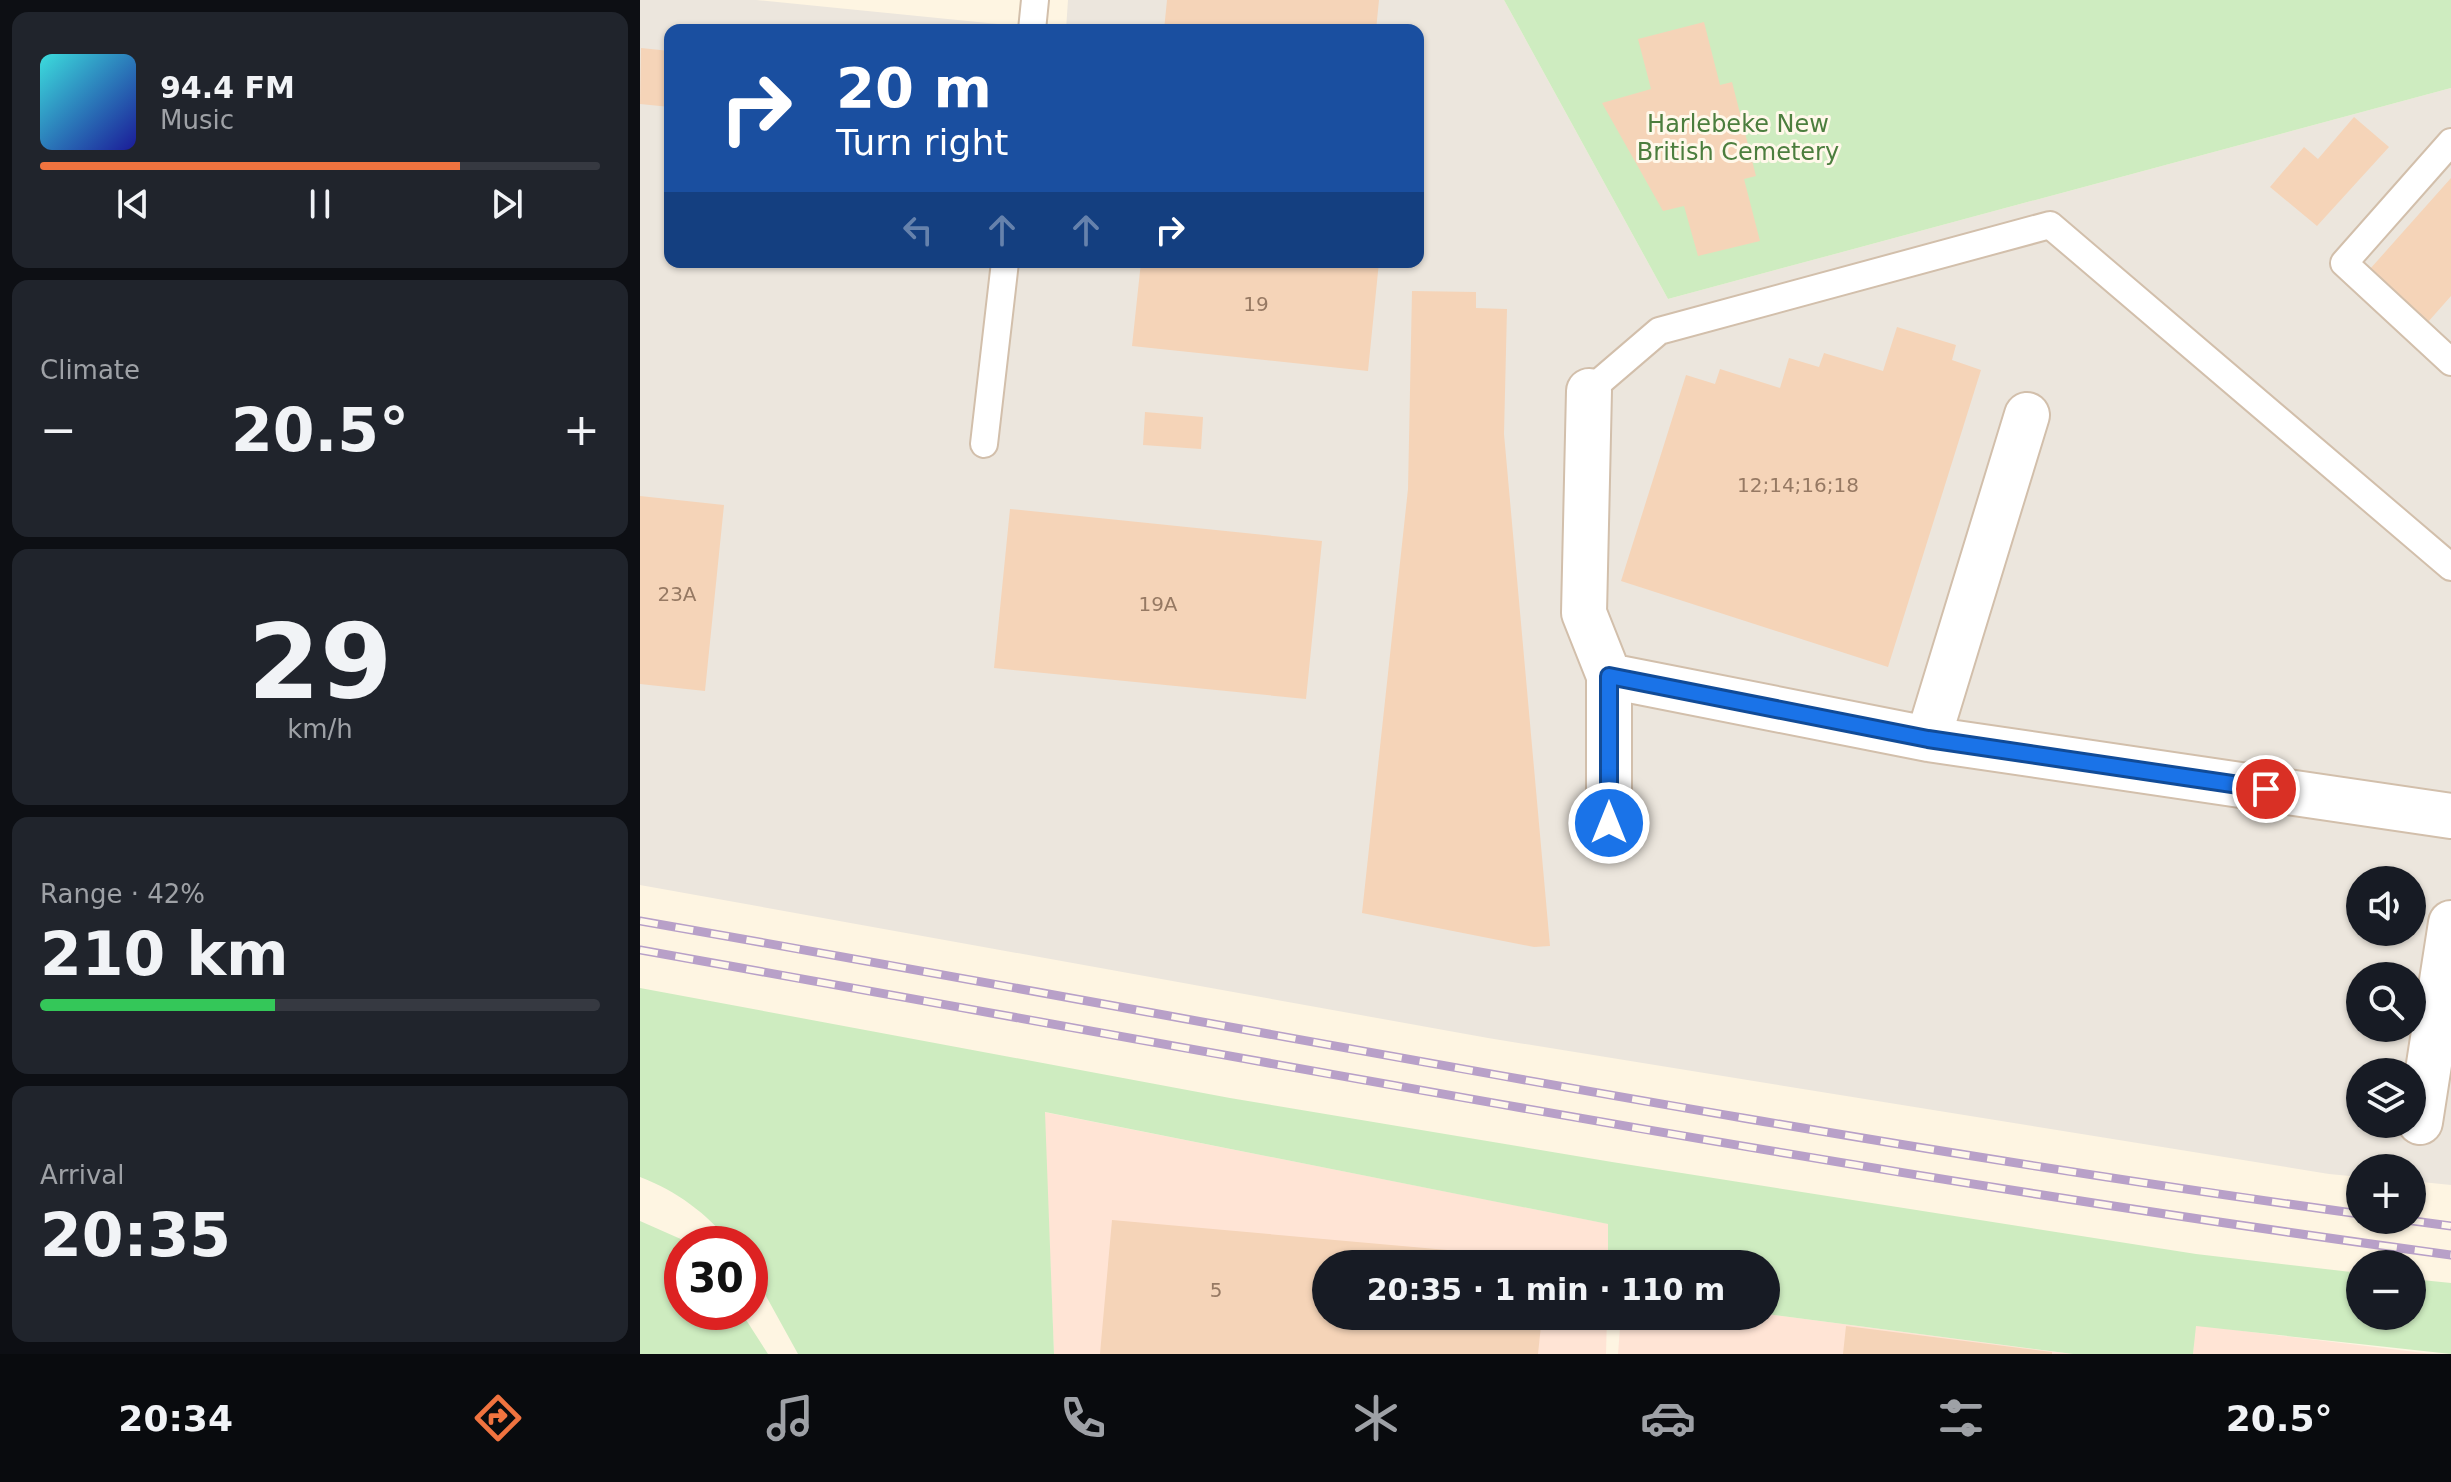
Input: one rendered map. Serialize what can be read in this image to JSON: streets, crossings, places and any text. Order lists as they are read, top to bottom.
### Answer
{
  "parks": ["Harlebeke New British Cemetery"],
  "house_numbers": [
    "19",
    "12;14;16;18",
    "23A",
    "19A",
    "5"
  ],
  "page": {
    "turn": ["20 m", "Turn right"],
    "song": ["94.4 FM", "Music"],
    "tile": [
      "Climate",
      ["29", "km/h"],
      ["Range · 42%", "210 km"],
      ["Arrival", "20:35"]
    ],
    "heat": ["−", "20.5°", "+"],
    "map_buttons": ["+", "−"],
    "limit": "30",
    "trip": "20:35 · 1 min · 110 m",
    "tabs": ["20:34", "20.5°"]
  }
}
